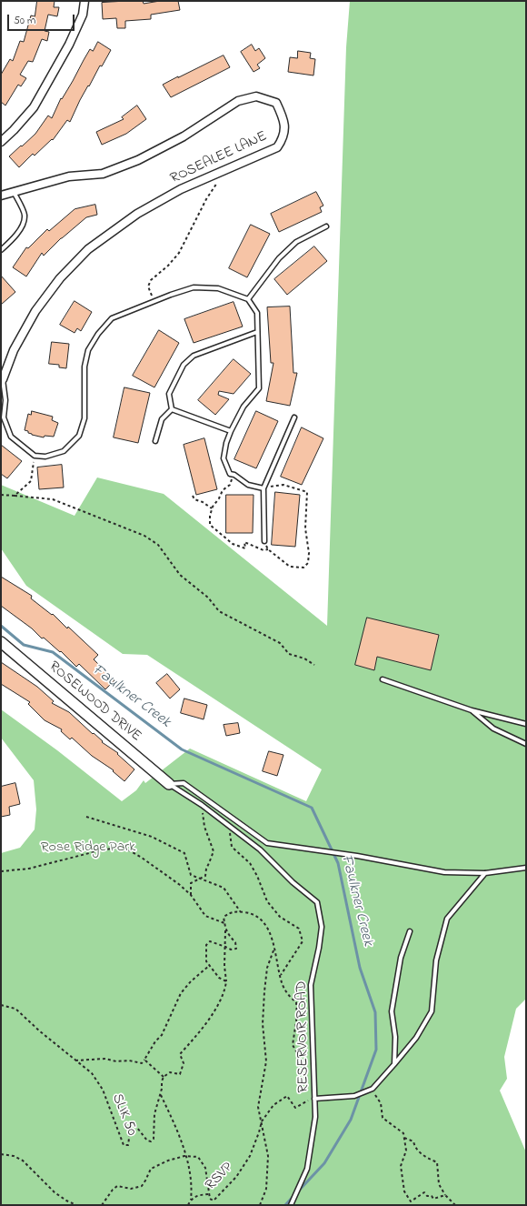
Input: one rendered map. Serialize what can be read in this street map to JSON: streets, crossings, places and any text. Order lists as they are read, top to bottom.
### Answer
{
  "streets": {
    "street": ["ROSEALEE LANE", "ROSEWOOD DRIVE"],
    "lane": ["RESERVOIR ROAD"],
    "path": ["SLIK 50", "RSVP"]
  },
  "crossings": [
    ["ROSEWOOD DRIVE", "RESERVOIR ROAD"],
    ["RESERVOIR ROAD", "RSVP"]
  ],
  "water": ["Faulkner Creek"],
  "parks": ["Rose Ridge Park"],
  "scale_bar": "50 m"
}
